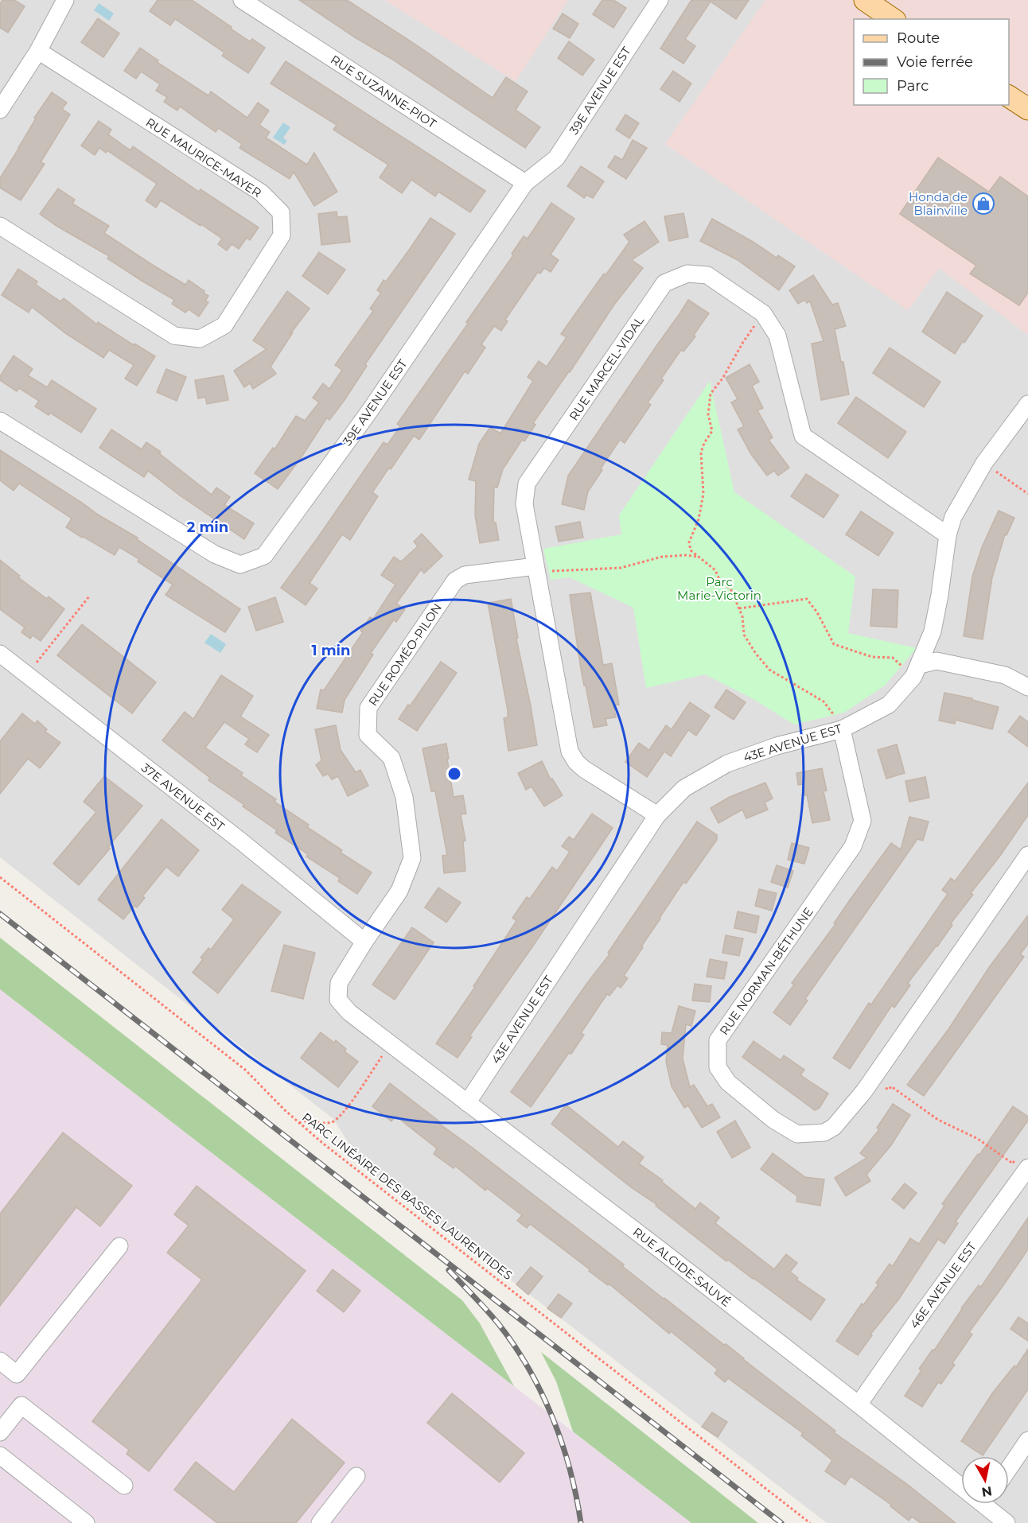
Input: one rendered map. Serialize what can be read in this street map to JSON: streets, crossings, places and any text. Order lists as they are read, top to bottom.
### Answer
{
  "streets": {
    "street": [
      "39E AVENUE EST",
      "RUE SUZANNE-PIOT",
      "RUE MAURICE-MAYER",
      "RUE MARCEL-VIDAL",
      "RUE ROMÉO-PILON",
      "43E AVENUE EST",
      "37E AVENUE EST",
      "RUE NORMAN-BÉTHUNE",
      "RUE ALCIDE-SAUVÉ",
      "46E AVENUE EST"
    ],
    "path": ["PARC LINÉAIRE DES BASSES LAURENTIDES"]
  },
  "crossings": [
    ["39E AVENUE EST", "RUE SUZANNE-PIOT"],
    ["RUE MARCEL-VIDAL", "RUE ROMÉO-PILON"],
    ["RUE MARCEL-VIDAL", "43E AVENUE EST"],
    ["RUE ROMÉO-PILON", "37E AVENUE EST"],
    ["RUE ROMÉO-PILON", "RUE ALCIDE-SAUVÉ"],
    ["43E AVENUE EST", "RUE NORMAN-BÉTHUNE"],
    ["43E AVENUE EST", "RUE ALCIDE-SAUVÉ"],
    ["RUE ALCIDE-SAUVÉ", "46E AVENUE EST"]
  ],
  "parks": ["Parc Marie-Victorin"],
  "places": {
    "shop": ["Honda de Blainville"]
  },
  "legend": ["Route", "Voie ferrée", "Parc"],
  "north": "bottom",
  "rings": ["2 min", "1 min"]
}
